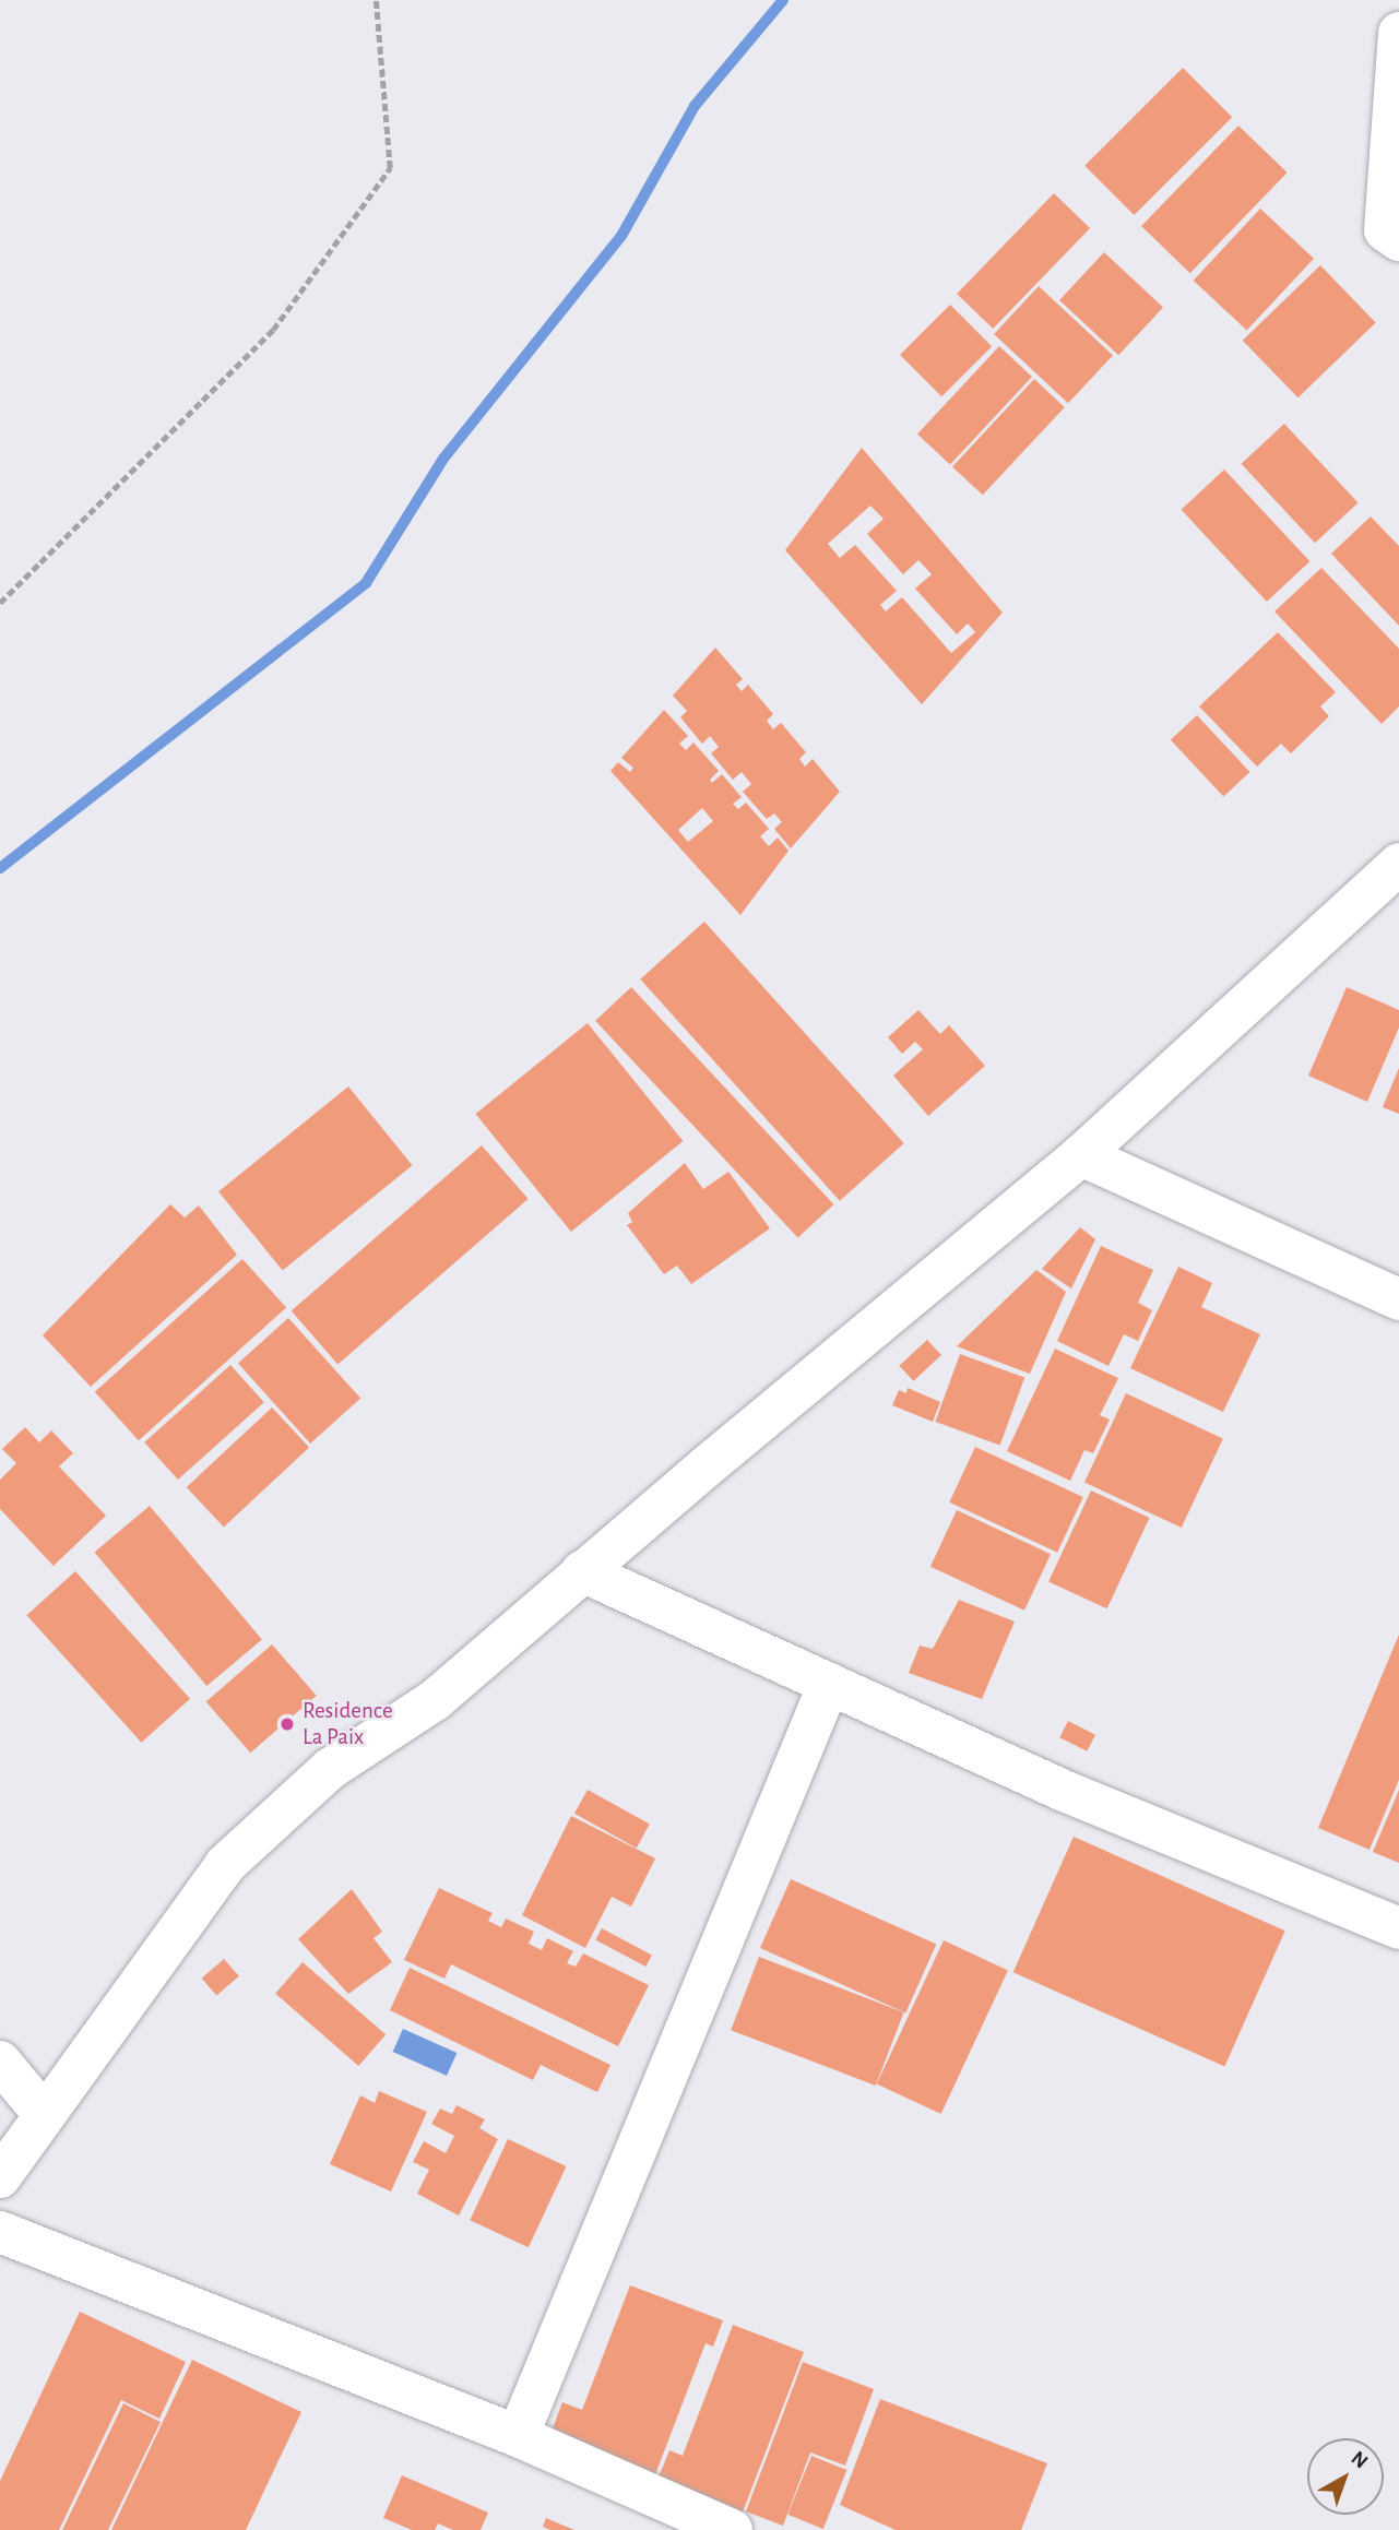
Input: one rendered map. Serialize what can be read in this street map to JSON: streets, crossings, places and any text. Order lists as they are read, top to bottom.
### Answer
{
  "places": ["Residence La Paix"],
  "north": "top right"
}
